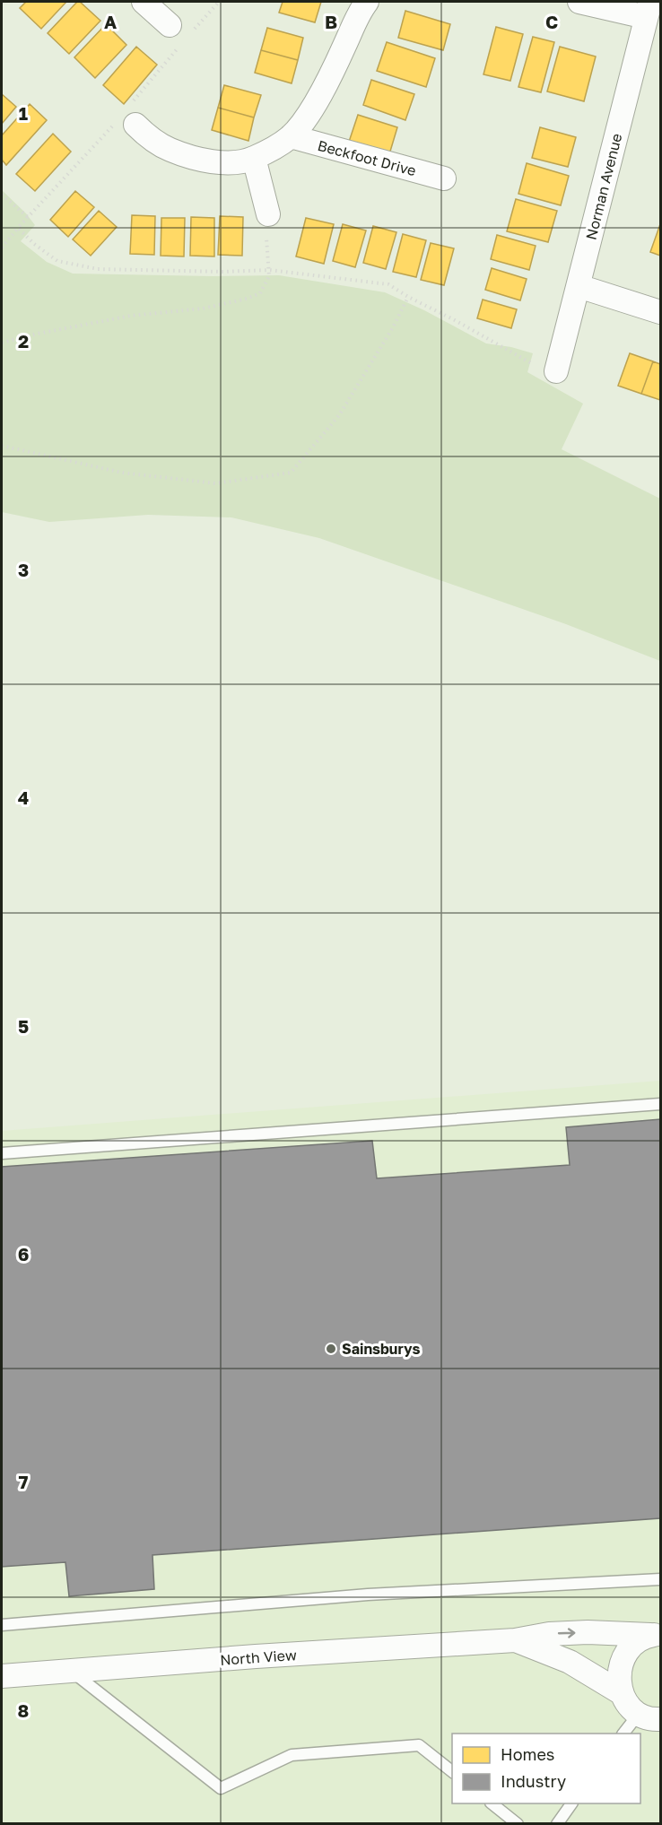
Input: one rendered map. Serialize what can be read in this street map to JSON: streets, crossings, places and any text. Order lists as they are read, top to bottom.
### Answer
{
  "streets": {
    "street": ["Beckfoot Drive", "Norman Avenue", "North View"]
  },
  "places": ["Sainsburys"],
  "legend": ["Homes", "Industry"],
  "grid": {
    "columns": ["A", "B", "C"],
    "rows": [
      "1",
      "2",
      "3",
      "4",
      "5",
      "6",
      "7",
      "8"
    ]
  }
}
